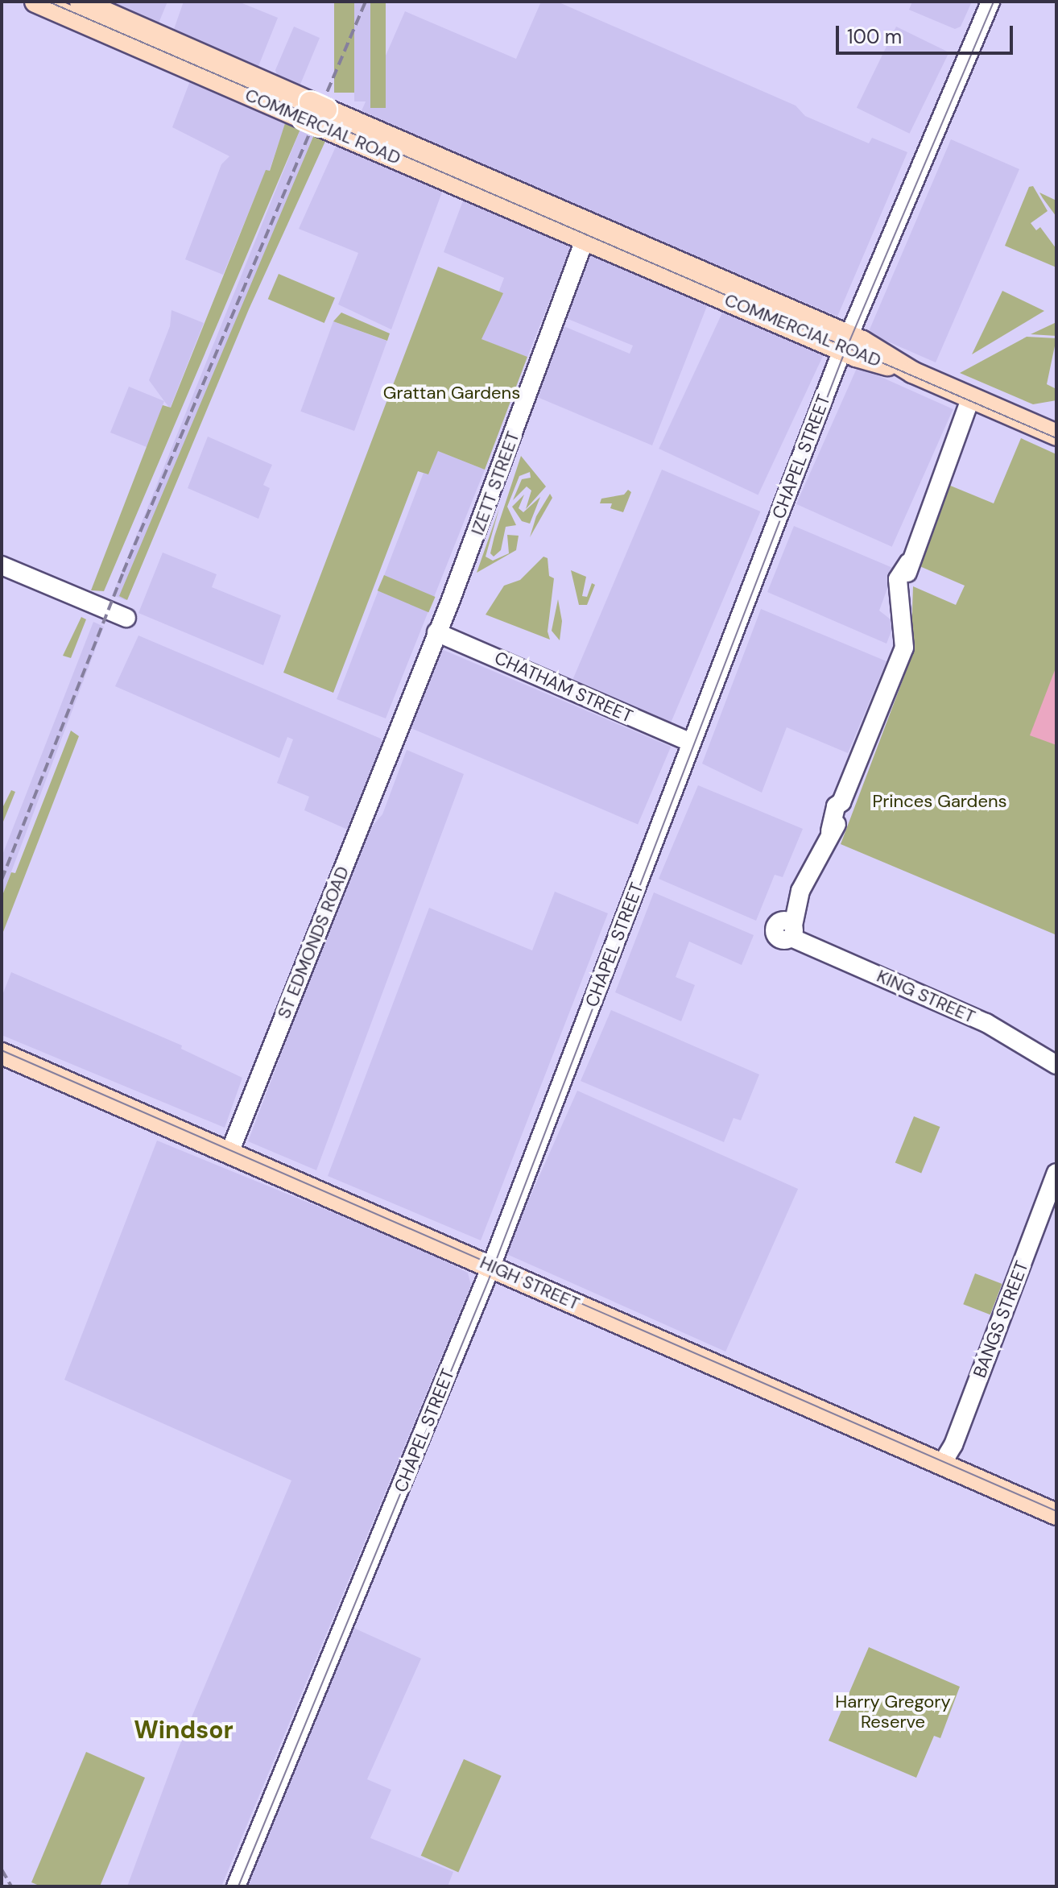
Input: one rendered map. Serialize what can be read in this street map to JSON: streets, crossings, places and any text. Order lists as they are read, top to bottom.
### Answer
{
  "streets": {
    "main road": ["COMMERCIAL ROAD", "HIGH STREET"],
    "street": [
      "CHAPEL STREET",
      "IZETT STREET",
      "CHATHAM STREET",
      "ST EDMONDS ROAD",
      "KING STREET",
      "BANGS STREET"
    ]
  },
  "crossings": [
    ["COMMERCIAL ROAD", "CHAPEL STREET"],
    ["COMMERCIAL ROAD", "IZETT STREET"],
    ["COMMERCIAL ROAD", "KING STREET"],
    ["CHAPEL STREET", "CHATHAM STREET"],
    ["CHAPEL STREET", "HIGH STREET"],
    ["IZETT STREET", "CHATHAM STREET"],
    ["IZETT STREET", "ST EDMONDS ROAD"],
    ["ST EDMONDS ROAD", "HIGH STREET"],
    ["HIGH STREET", "BANGS STREET"]
  ],
  "districts": ["Windsor"],
  "parks": ["Grattan Gardens", "Princes Gardens", "Harry Gregory Reserve"],
  "scale_bar": "100 m"
}
